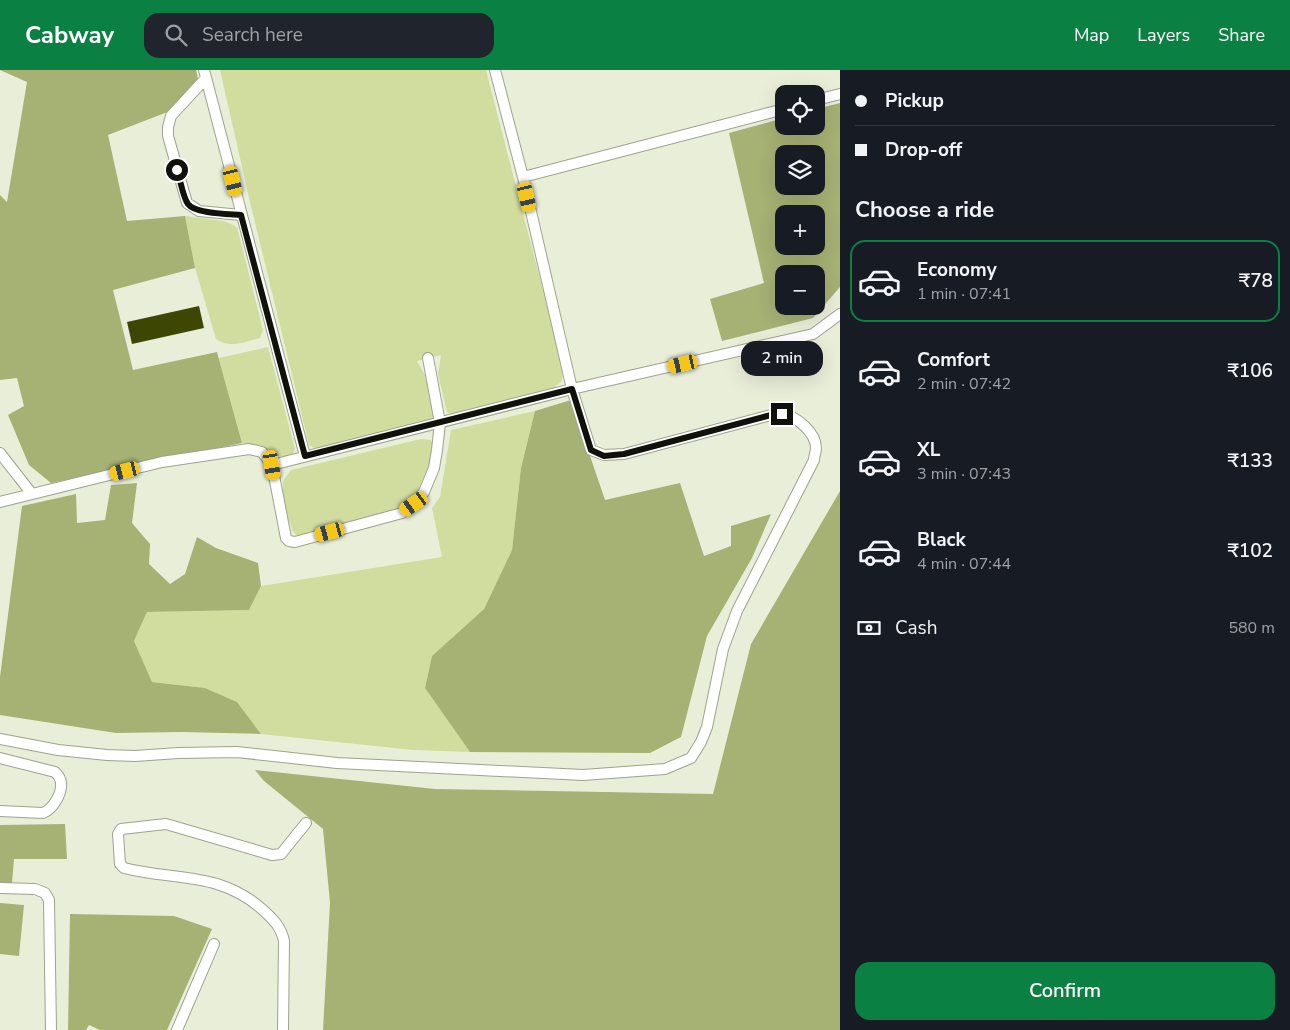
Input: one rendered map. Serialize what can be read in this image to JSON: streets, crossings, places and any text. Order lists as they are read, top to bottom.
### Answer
{
  "page": {
    "header": "Cabway",
    "search": "Search here",
    "nav": ["Map", "Layers", "Share"],
    "banner": ["Pickup", "Drop-off"],
    "map_buttons": ["+", "−"],
    "heading": "Choose a ride",
    "list": [
      {
        "name": "Economy",
        "note": "1 min · 07:41",
        "value": "₹78"
      },
      {
        "name": "Comfort",
        "note": "2 min · 07:42",
        "value": "₹106"
      },
      {
        "name": "XL",
        "note": "3 min · 07:43",
        "value": "₹133"
      },
      {
        "name": "Black",
        "note": "4 min · 07:44",
        "value": "₹102"
      }
    ],
    "bubble": "2 min",
    "pay": ["Cash", "580 m"],
    "buttons": "Confirm"
  }
}
